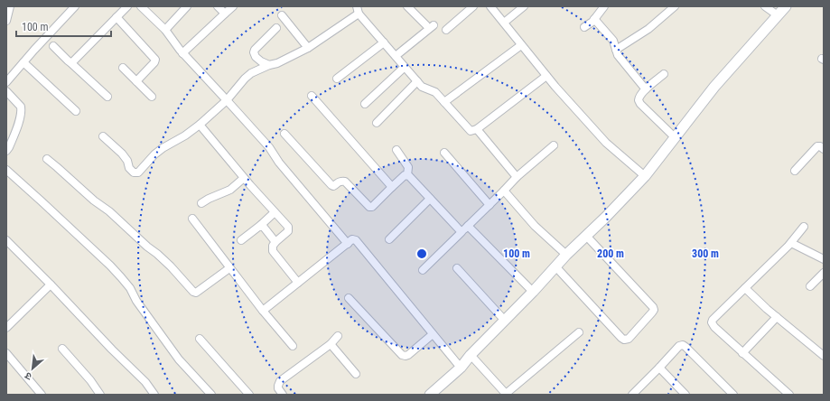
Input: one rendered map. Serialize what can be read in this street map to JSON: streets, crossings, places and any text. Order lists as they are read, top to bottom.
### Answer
{
  "scale_bar": "100 m",
  "north": "bottom left",
  "rings": ["100 m", "200 m", "300 m"]
}
